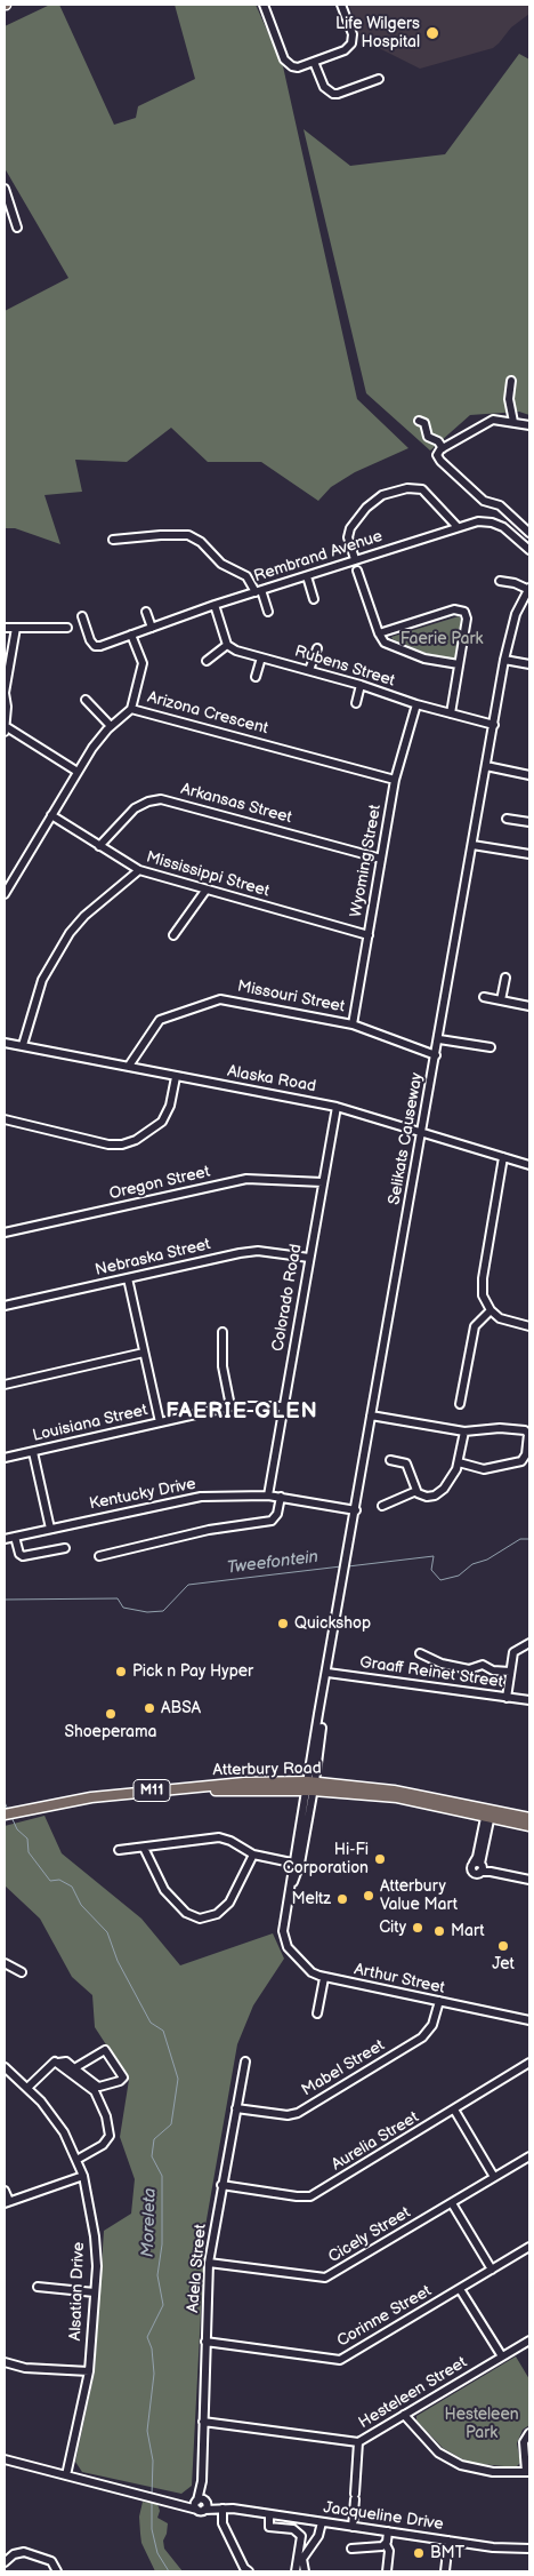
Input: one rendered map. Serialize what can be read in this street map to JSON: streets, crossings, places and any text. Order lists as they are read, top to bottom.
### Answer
{
  "streets": {
    "main road": ["Atterbury Road", "M11"],
    "street": [
      "Rembrand Avenue",
      "Rubens Street",
      "Arizona Crescent",
      "Arkansas Street",
      "Wyoming Street",
      "Mississippi Street",
      "Missouri Street",
      "Alaska Road",
      "Selikats Causeway",
      "Oregon Street",
      "Nebraska Street",
      "Colorado Road",
      "Louisiana Street",
      "Kentucky Drive",
      "Graaff Reinet Street",
      "Arthur Street",
      "Mabel Street",
      "Aurelia Street",
      "Cicely Street",
      "Adela Street",
      "Alsatian Drive",
      "Corinne Street",
      "Hesteleen Street",
      "Jacqueline Drive"
    ]
  },
  "crossings": [
    ["Rubens Street", "Wyoming Street"],
    ["Rubens Street", "Selikats Causeway"],
    ["Arizona Crescent", "Wyoming Street"],
    ["Arizona Crescent", "Mississippi Street"],
    ["Arkansas Street", "Wyoming Street"],
    ["Arkansas Street", "Mississippi Street"],
    ["Wyoming Street", "Mississippi Street"],
    ["Wyoming Street", "Missouri Street"],
    ["Missouri Street", "Alaska Road"],
    ["Missouri Street", "Selikats Causeway"],
    ["Alaska Road", "Selikats Causeway"],
    ["Alaska Road", "Colorado Road"],
    ["Selikats Causeway", "Kentucky Drive"],
    ["Selikats Causeway", "Graaff Reinet Street"],
    ["Selikats Causeway", "Atterbury Road"],
    ["Selikats Causeway", "Arthur Street"],
    ["Oregon Street", "Colorado Road"],
    ["Nebraska Street", "Colorado Road"],
    ["Colorado Road", "Louisiana Street"],
    ["Colorado Road", "Kentucky Drive"],
    ["Arthur Street", "Mabel Street"],
    ["Mabel Street", "Adela Street"],
    ["Aurelia Street", "Adela Street"],
    ["Cicely Street", "Adela Street"],
    ["Adela Street", "Corinne Street"],
    ["Adela Street", "Hesteleen Street"],
    ["Adela Street", "Jacqueline Drive"],
    ["Alsatian Drive", "Jacqueline Drive"]
  ],
  "districts": ["FAERIE GLEN"],
  "water": ["Tweefontein", "Moreleta"],
  "parks": ["Faerie Park", "Hesteleen Park"],
  "places": [
    "Life Wilgers Hospital",
    "Quickshop",
    "Pick n Pay Hyper",
    "ABSA",
    "Shoeperama",
    "Hi-Fi Corporation",
    "Atterbury Value Mart",
    "Meltz",
    "City",
    "Mart",
    "Jet",
    "BMT"
  ]
}
